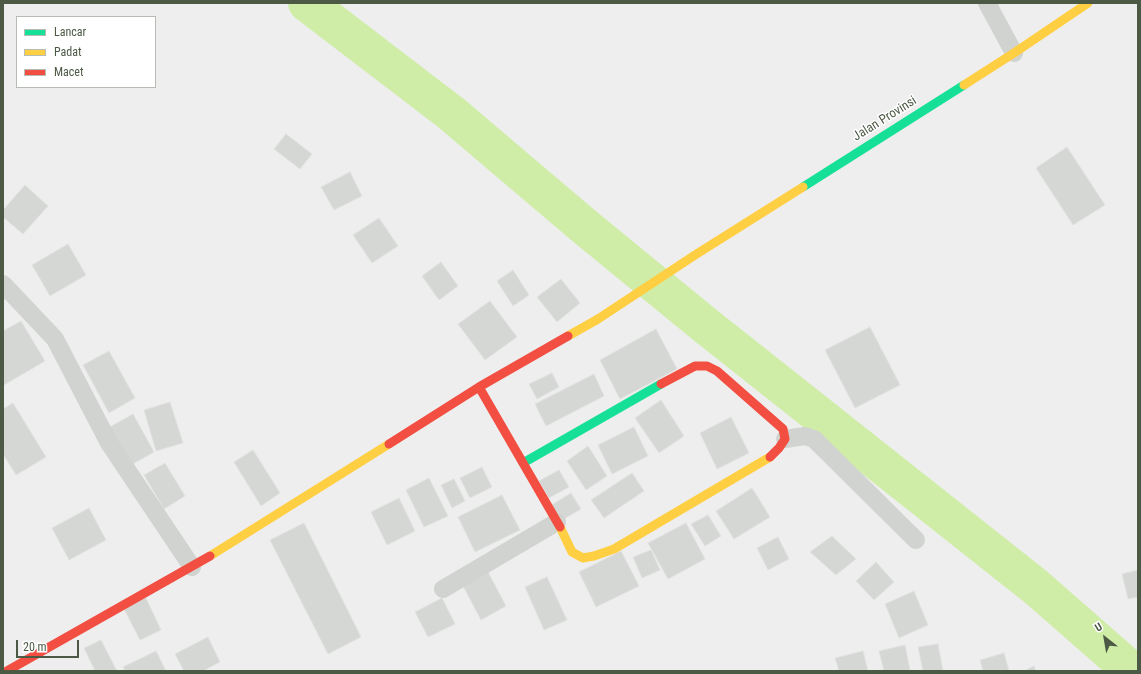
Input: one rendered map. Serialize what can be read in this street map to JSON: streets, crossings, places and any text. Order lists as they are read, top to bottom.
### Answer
{
  "streets": {
    "main road": ["Jalan Provinsi"]
  },
  "legend": ["Lancar", "Padat", "Macet"],
  "scale_bar": "20 m",
  "north": "top left"
}
